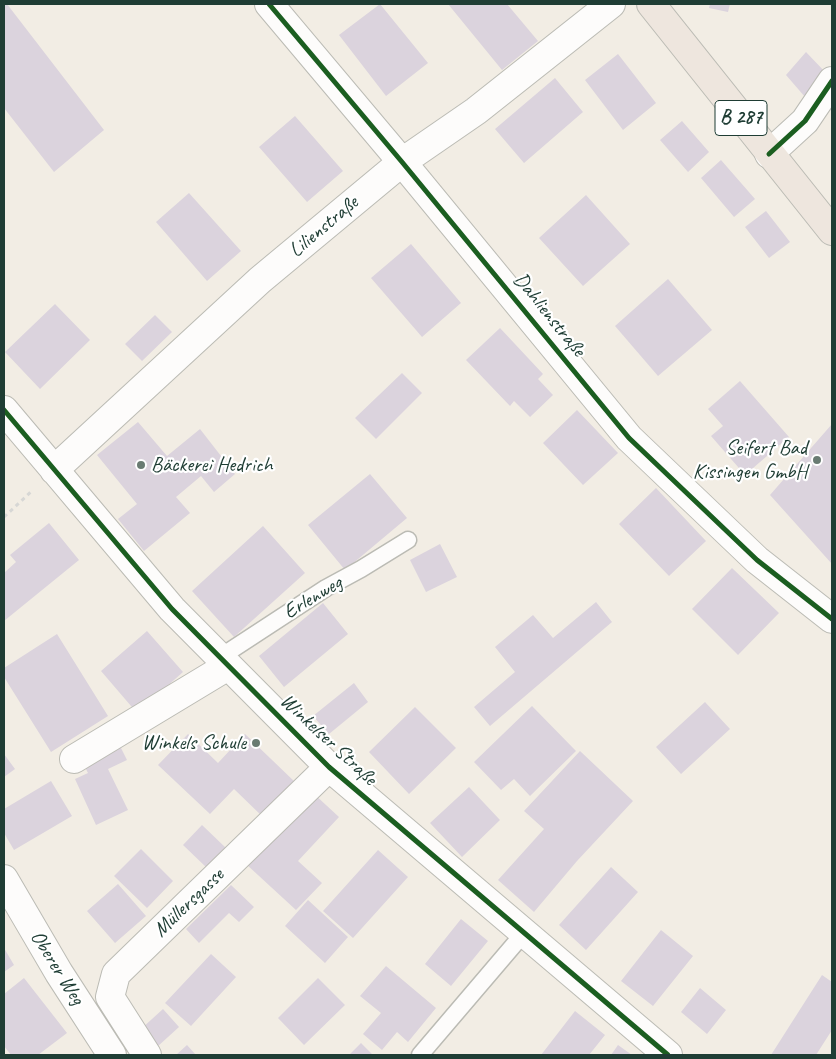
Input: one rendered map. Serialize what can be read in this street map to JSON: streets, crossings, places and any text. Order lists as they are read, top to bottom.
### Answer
{
  "streets": {
    "main road": ["B 287"],
    "street": [
      "Lilienstraße",
      "Dahlienstraße",
      "Erlenweg",
      "Winkelser Straße",
      "Müllersgasse",
      "Oberer Weg"
    ]
  },
  "crossings": [
    ["Lilienstraße", "Dahlienstraße"],
    ["Lilienstraße", "Winkelser Straße"],
    ["Erlenweg", "Winkelser Straße"],
    ["Winkelser Straße", "Müllersgasse"]
  ],
  "places": ["Seifert Bad Kissingen GmbH", "Bäckerei Hedrich", "Winkels Schule"]
}
